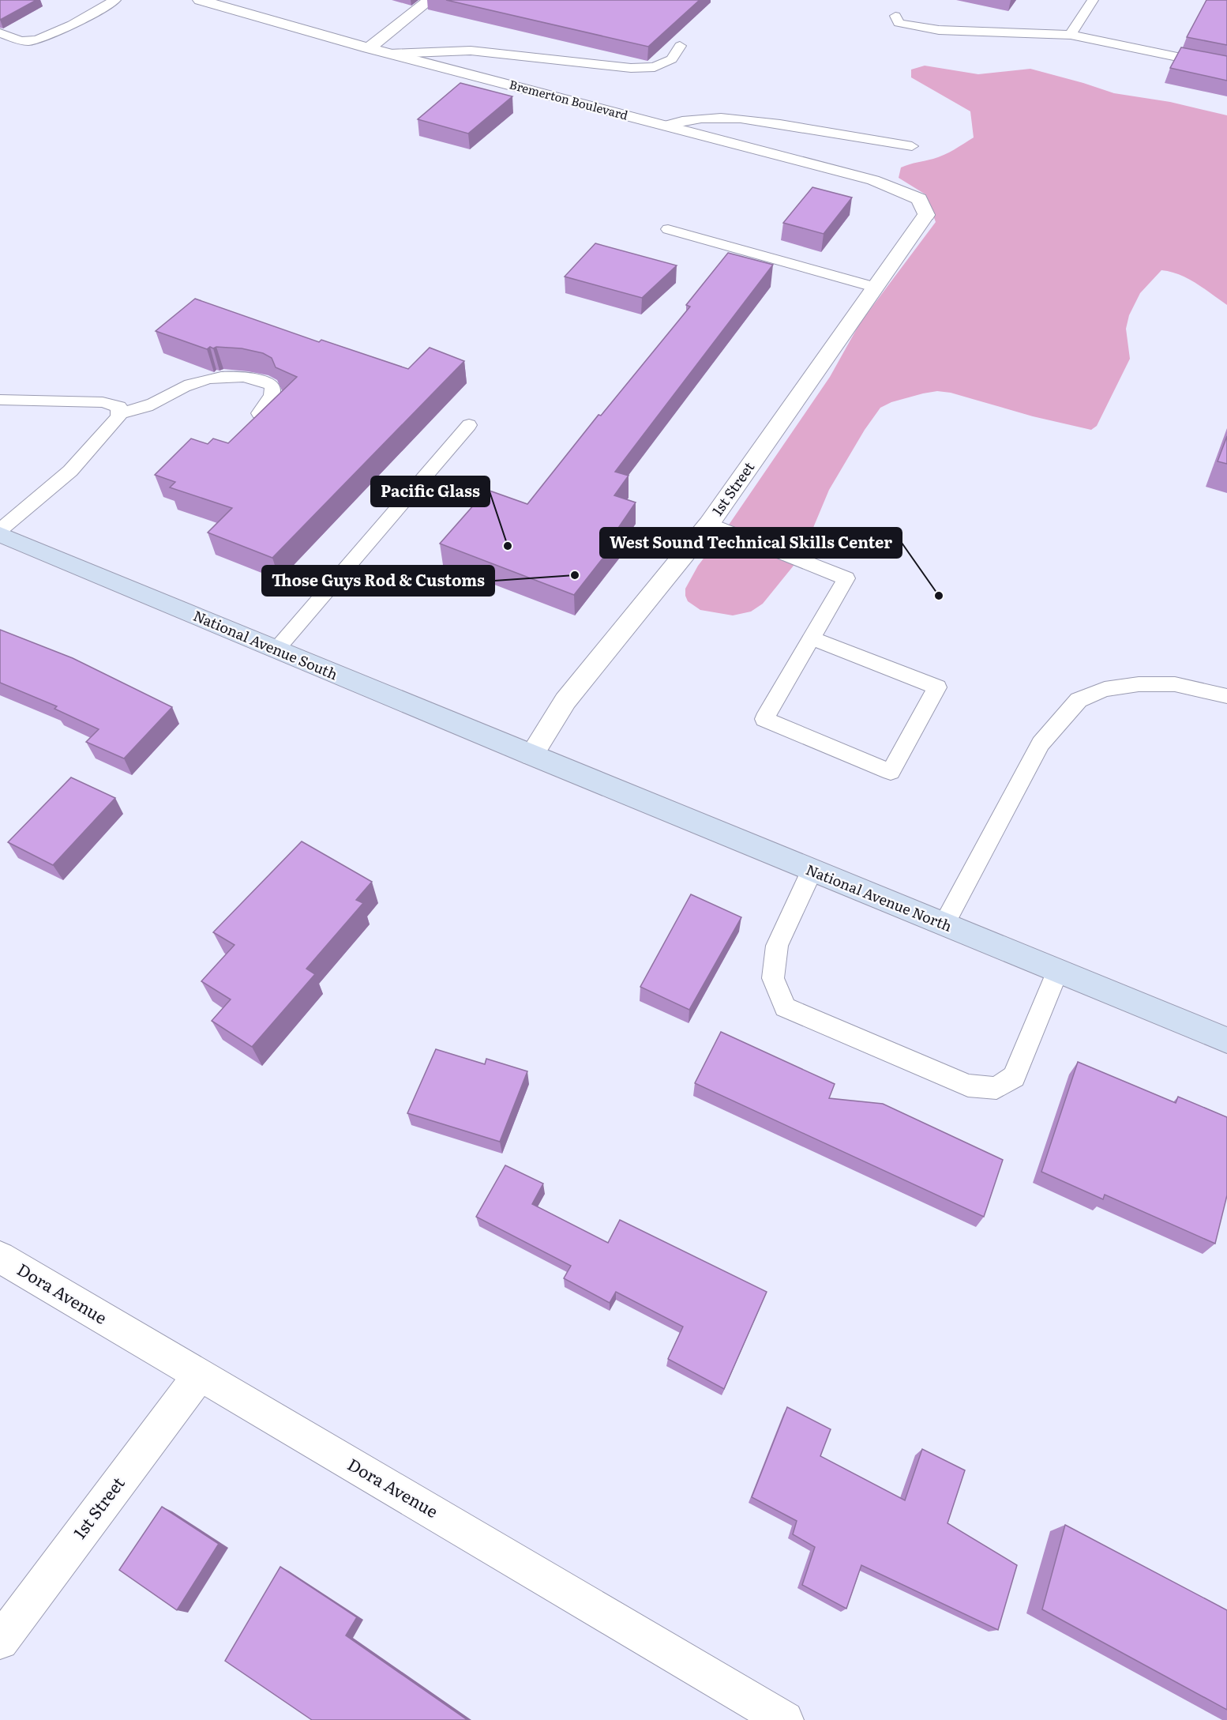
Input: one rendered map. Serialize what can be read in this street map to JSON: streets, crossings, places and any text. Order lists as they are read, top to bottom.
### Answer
{
  "streets": {
    "main road": ["National Avenue South", "National Avenue North"],
    "street": ["Bremerton Boulevard", "1st Street", "Dora Avenue"]
  },
  "crossings": [
    ["Bremerton Boulevard", "1st Street"],
    ["1st Street", "National Avenue South"],
    ["1st Street", "National Avenue North"],
    ["1st Street", "Dora Avenue"],
    ["National Avenue South", "National Avenue North"]
  ],
  "places": ["Pacific Glass", "Those Guys Rod & Customs", "West Sound Technical Skills Center"]
}
